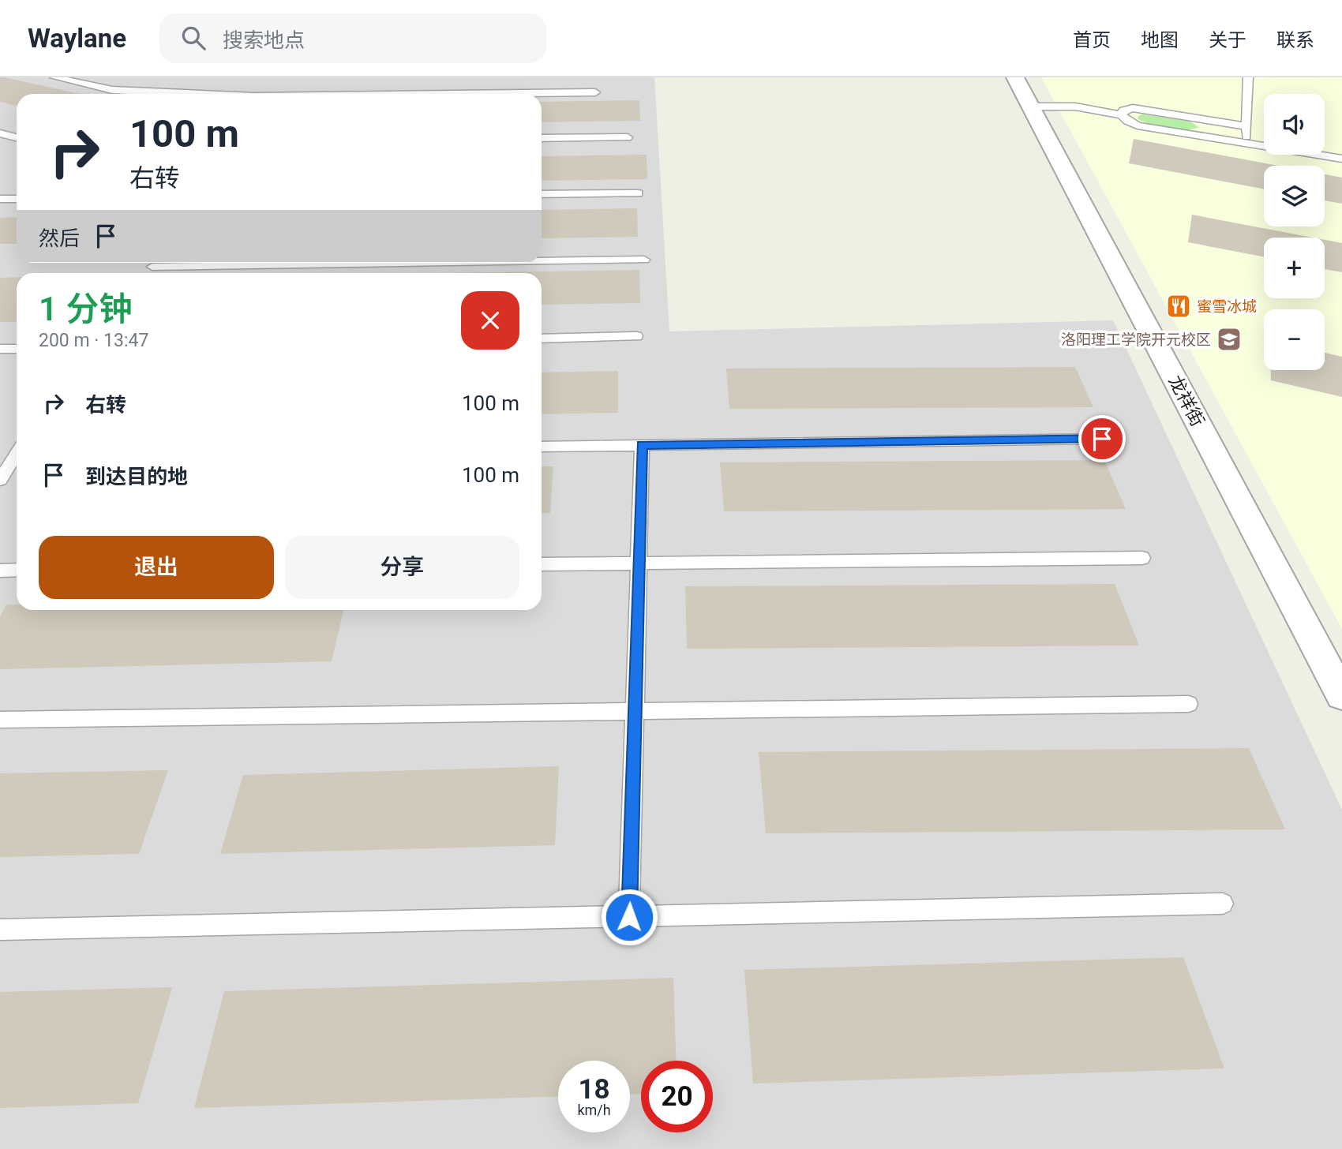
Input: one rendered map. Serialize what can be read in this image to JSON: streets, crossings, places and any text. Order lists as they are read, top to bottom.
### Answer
{
  "streets": {
    "street": ["龙祥街"]
  },
  "places": {
    "restaurant": ["蜜雪冰城"],
    "school or university": ["洛阳理工学院开元校区"]
  },
  "page": {
    "header": "Waylane",
    "search": "搜索地点",
    "nav": [
      "首页",
      "地图",
      "关于",
      "联系"
    ],
    "map_buttons": ["+", "−"],
    "turn": ["100 m", "右转"],
    "then": "然后",
    "heading": ["1 分钟", "200 m · 13:47"],
    "list": [
      {
        "name": "右转",
        "value": "100 m"
      },
      {
        "name": "到达目的地",
        "value": "100 m"
      }
    ],
    "buttons": ["退出", "分享"],
    "speed": "18 km/h",
    "limit": "20"
  }
}
